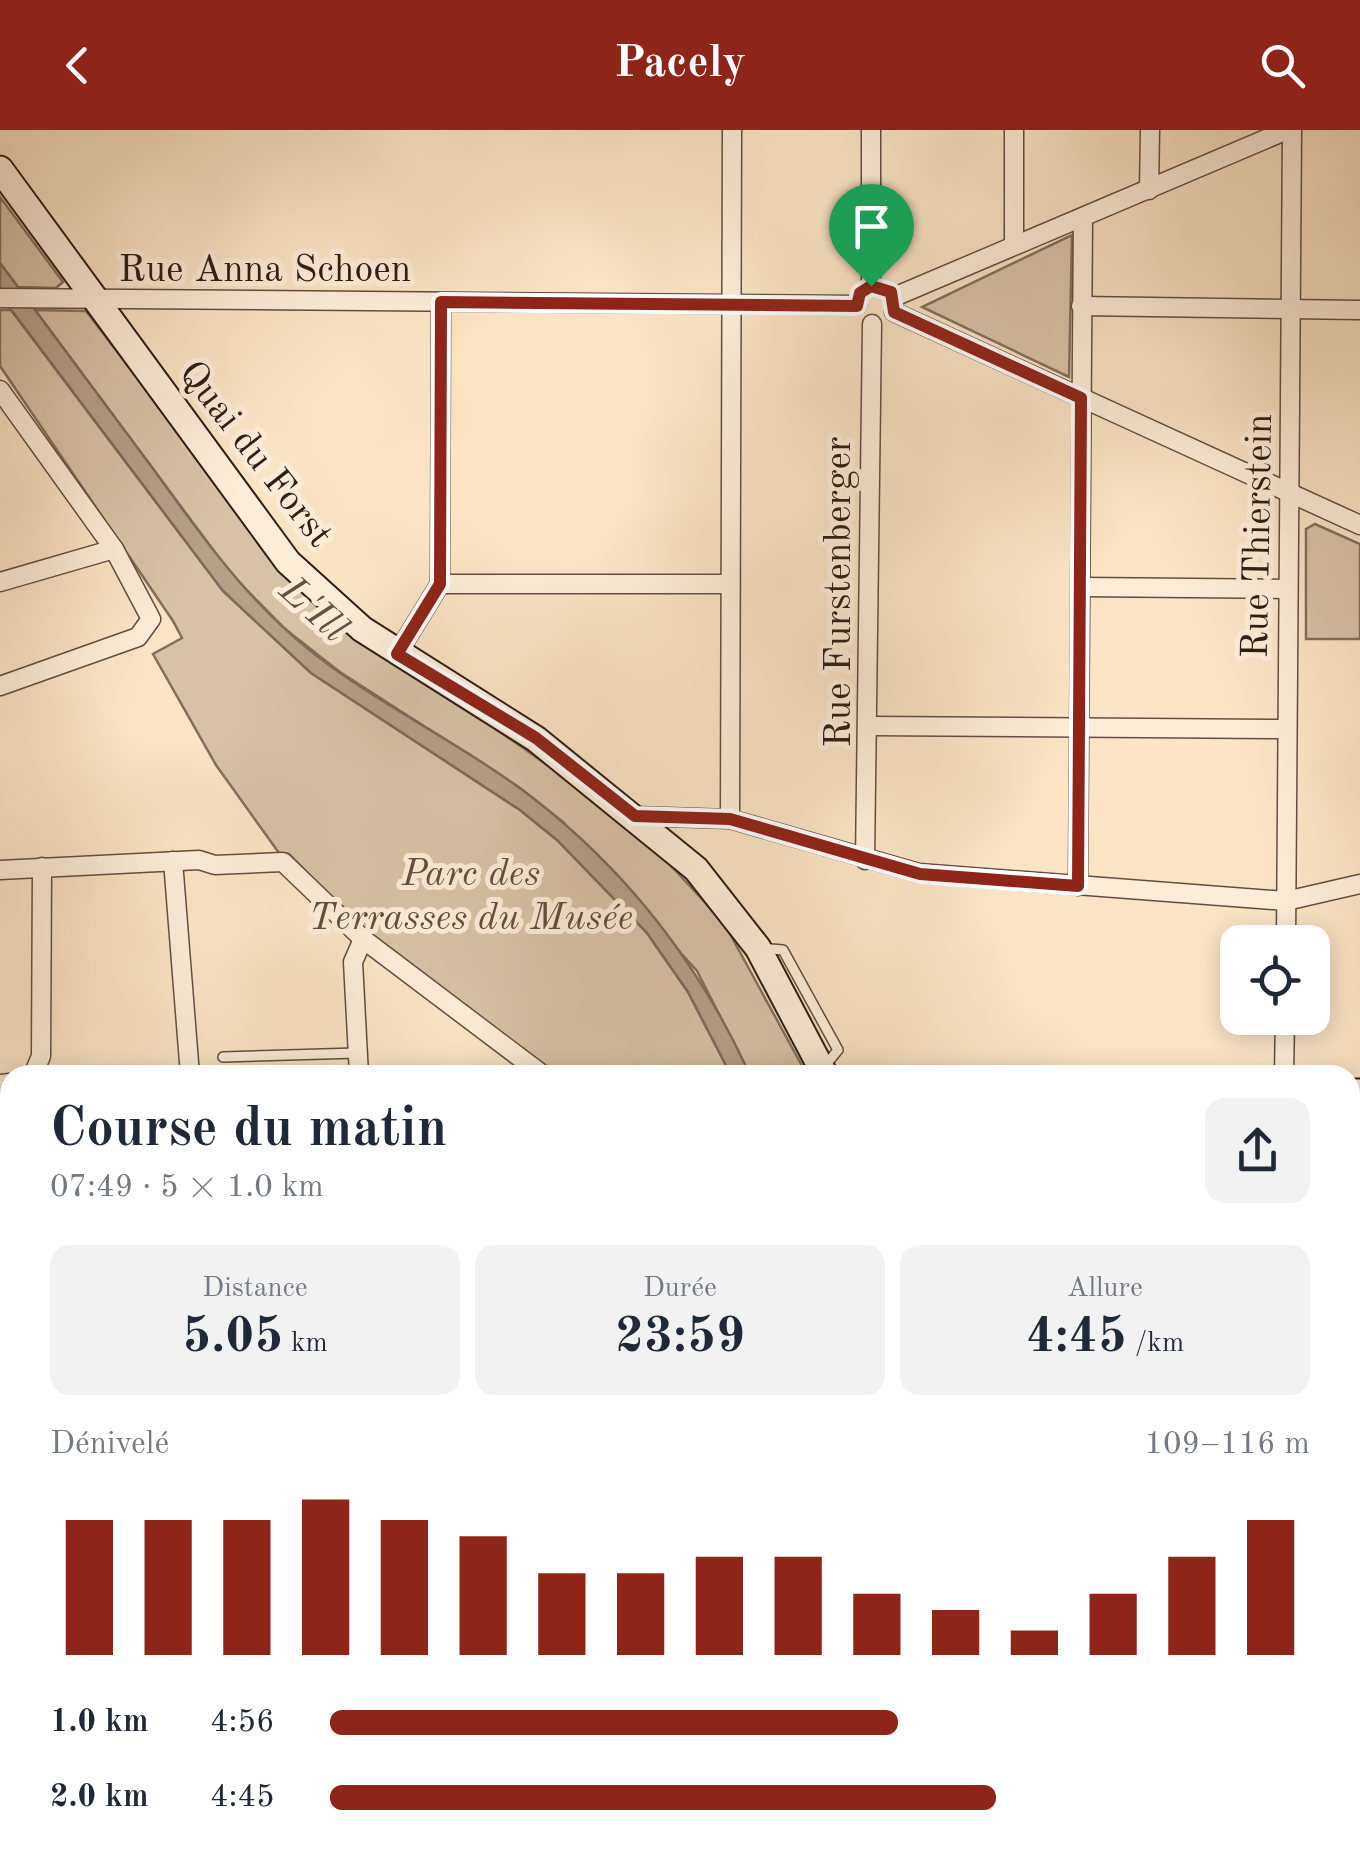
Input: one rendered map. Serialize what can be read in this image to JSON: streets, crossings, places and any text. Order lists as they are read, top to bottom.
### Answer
{
  "streets": {
    "street": [
      "Rue Anna Schoen",
      "Quai du Forst",
      "Rue Thierstein",
      "Rue Furstenberger"
    ]
  },
  "crossings": [
    ["Rue Anna Schoen", "Quai du Forst"],
    ["Rue Anna Schoen", "Rue Furstenberger"]
  ],
  "water": ["L'Ill"],
  "parks": ["Parc des Terrasses du Musée"],
  "page": {
    "header": "Pacely",
    "heading": ["Course du matin", "07:49 · 5 × 1.0 km"],
    "stats": [
      ["Distance", "5.05 km"],
      ["Durée", "23:59"],
      ["Allure", "4:45 /km"]
    ],
    "chart": ["Dénivelé", "109–116 m"],
    "list": [
      {
        "name": "1.0 km",
        "note": "4:56"
      },
      {
        "name": "2.0 km",
        "note": "4:45"
      }
    ]
  }
}
